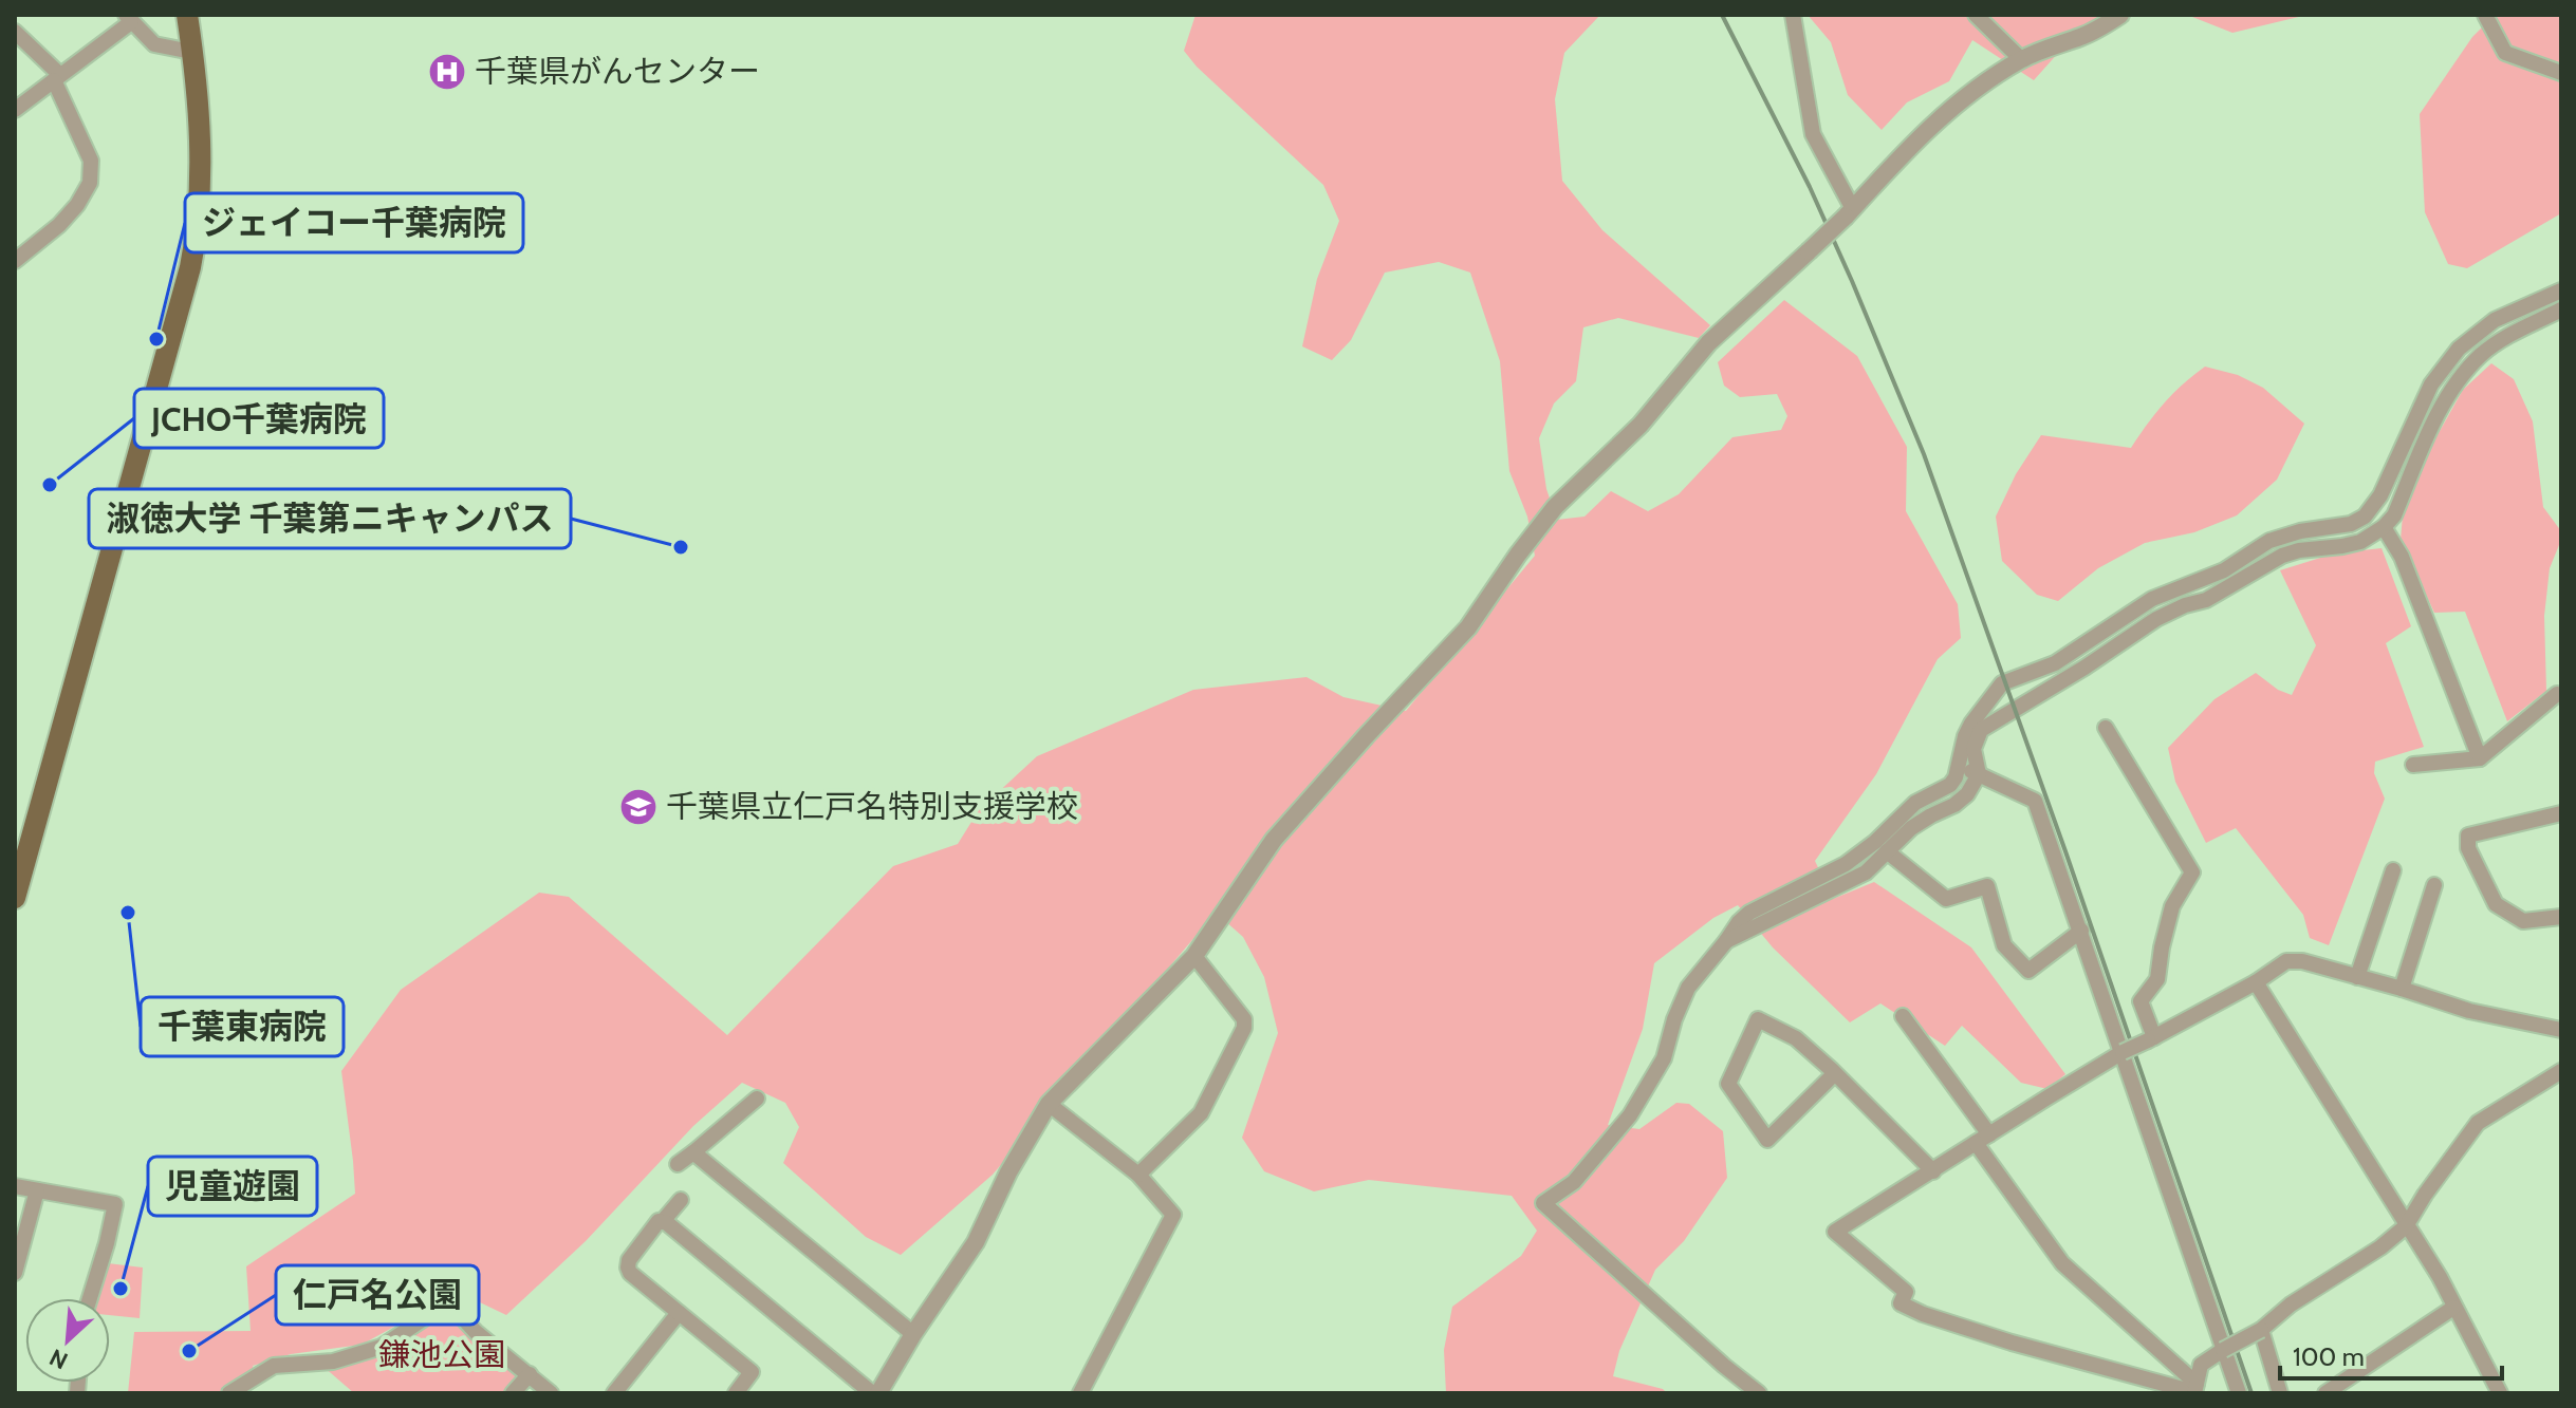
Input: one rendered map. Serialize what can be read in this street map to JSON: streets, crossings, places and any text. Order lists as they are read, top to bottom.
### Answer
{
  "parks": ["鎌池公園"],
  "places": {
    "hospital": ["千葉県がんセンター"],
    "other": [
      "ジェイコー千葉病院",
      "JCHO千葉病院",
      "淑徳大学 千葉第ニキャンパス",
      "千葉東病院",
      "児童遊園",
      "仁戸名公園"
    ],
    "school or university": ["千葉県立仁戸名特別支援学校"]
  },
  "scale_bar": "100 m",
  "north": "bottom left"
}
